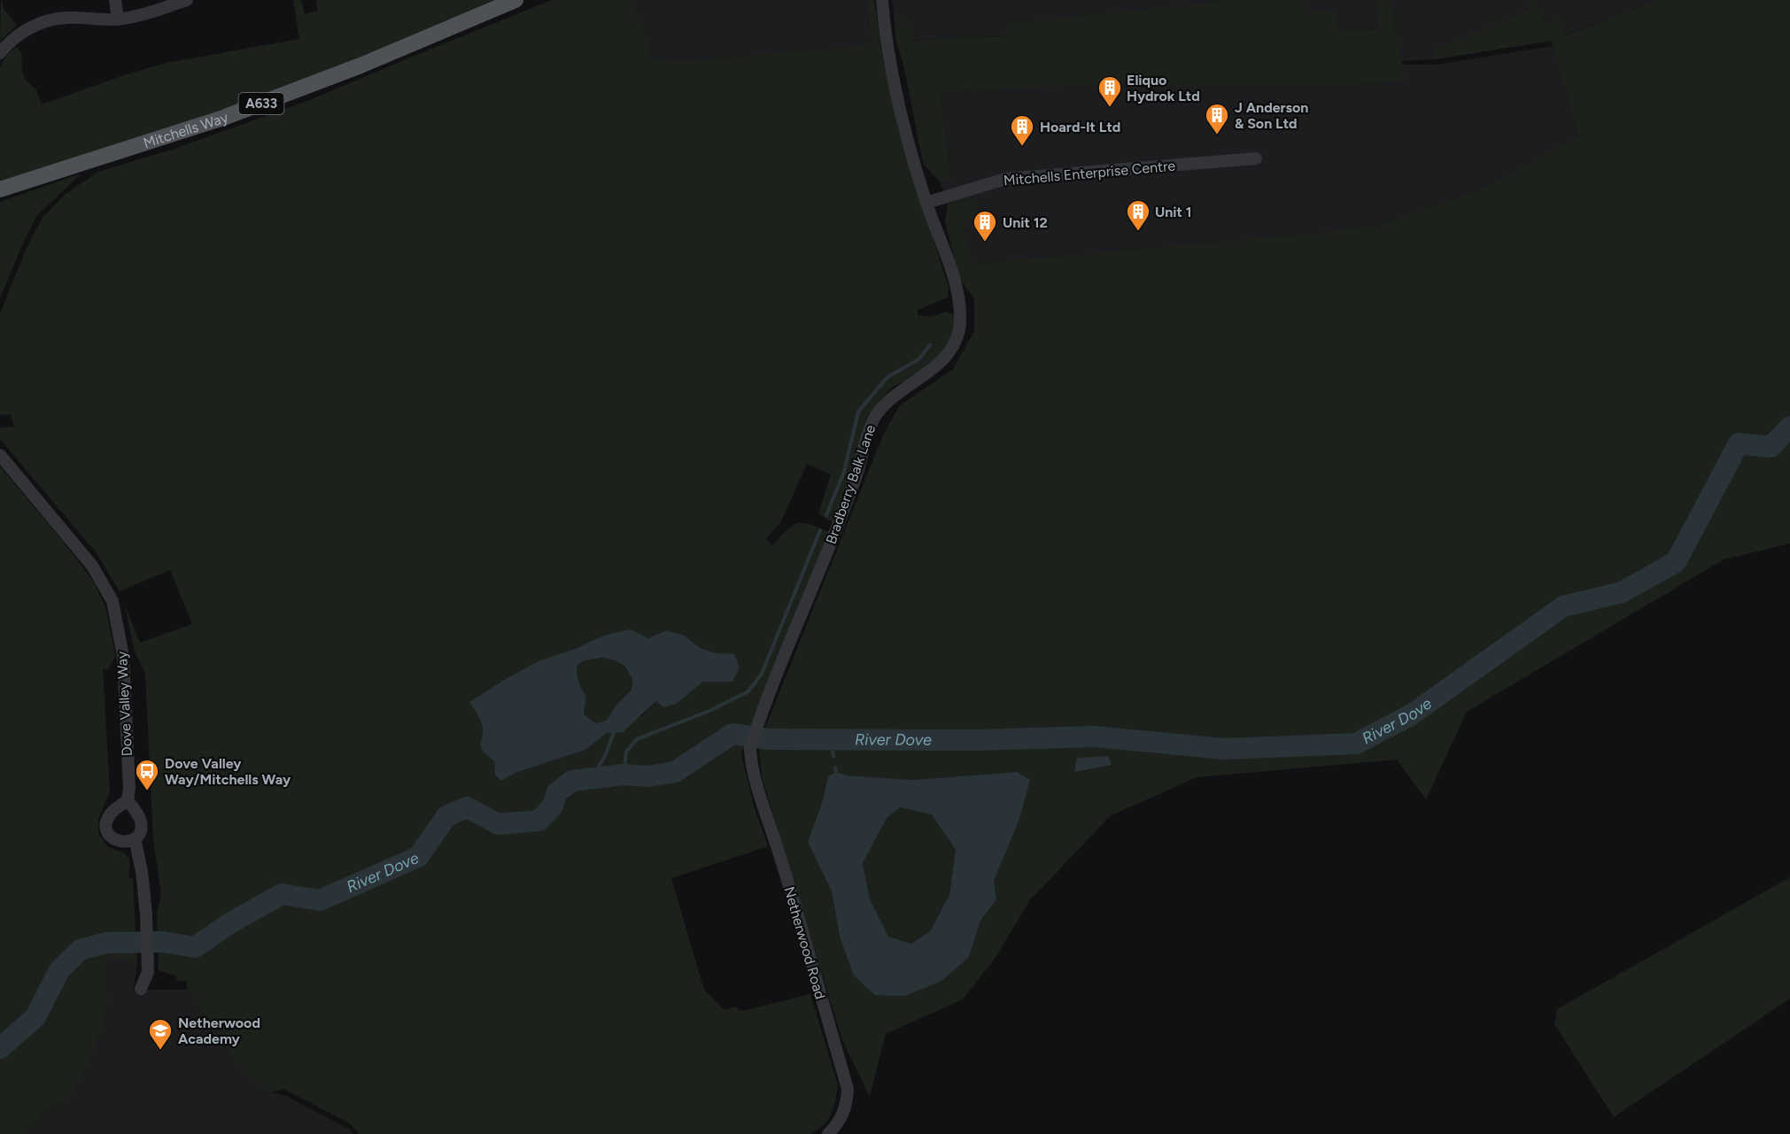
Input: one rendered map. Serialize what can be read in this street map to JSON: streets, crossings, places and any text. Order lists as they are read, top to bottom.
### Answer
{
  "streets": {
    "main road": ["A633", "Mitchells Way"],
    "street": [
      "Mitchells Enterprise Centre",
      "Bradberry Balk Lane",
      "Dove Valley Way",
      "Netherwood Road"
    ]
  },
  "crossings": [
    ["Mitchells Enterprise Centre", "Bradberry Balk Lane"],
    ["Bradberry Balk Lane", "Netherwood Road"]
  ],
  "water": ["River Dove"],
  "places": {
    "building": [
      "Eliquo Hydrok Ltd",
      "J Anderson & Son Ltd",
      "Hoard-It Ltd",
      "Unit 1",
      "Unit 12"
    ],
    "bus stop": ["Dove Valley Way/Mitchells Way"],
    "school or university": ["Netherwood Academy"]
  }
}
